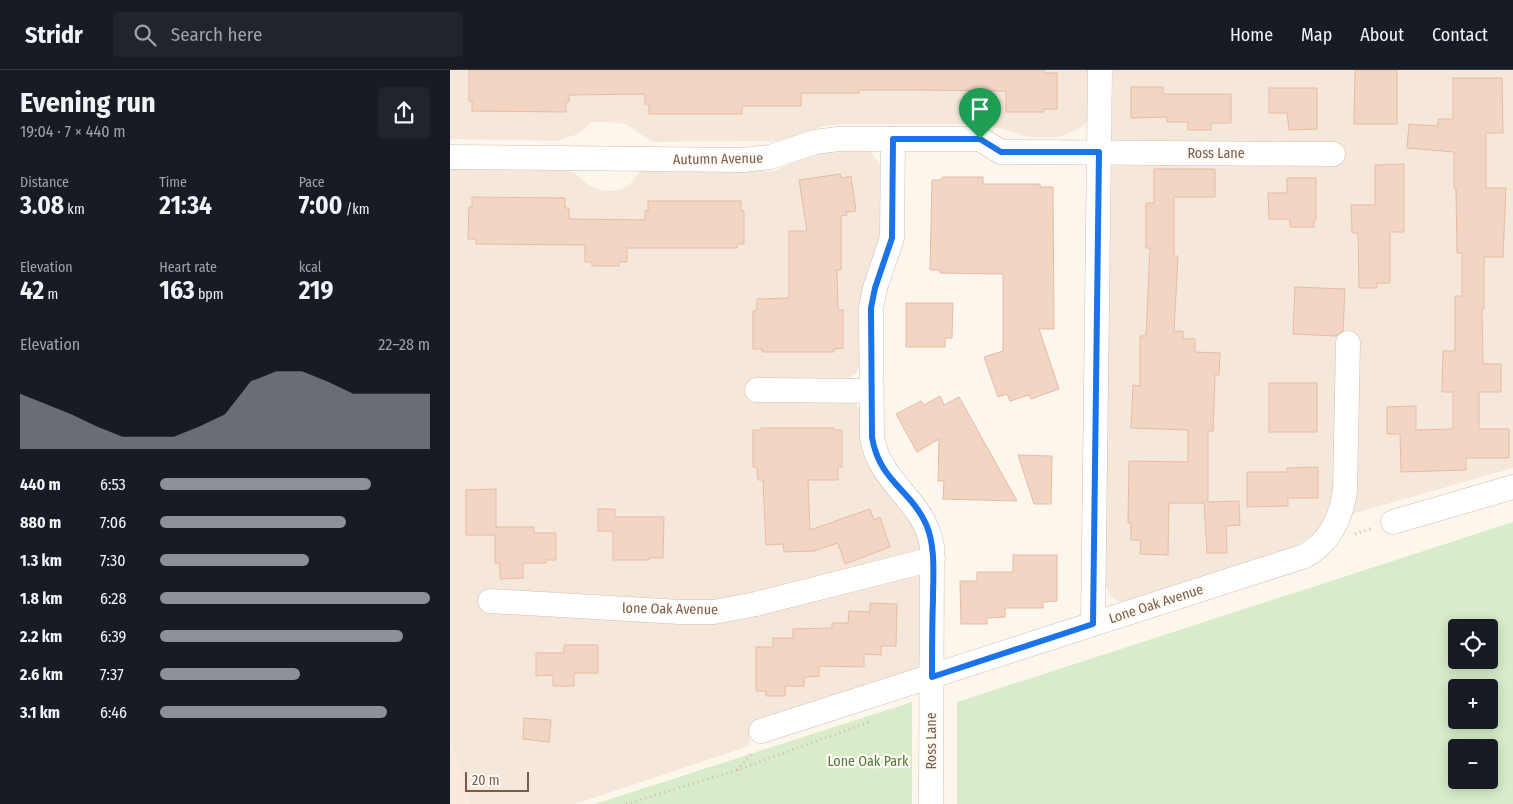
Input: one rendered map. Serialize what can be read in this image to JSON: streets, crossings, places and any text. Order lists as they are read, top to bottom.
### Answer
{
  "streets": {
    "street": [
      "Ross Lane",
      "Autumn Avenue",
      "Lone Oak Avenue",
      "lone Oak Avenue"
    ]
  },
  "crossings": [
    ["Ross Lane", "Autumn Avenue"],
    ["Ross Lane", "Lone Oak Avenue"],
    ["Ross Lane", "lone Oak Avenue"]
  ],
  "parks": ["Lone Oak Park"],
  "scale_bar": "20 m",
  "page": {
    "header": "Stridr",
    "search": "Search here",
    "nav": [
      "Home",
      "Map",
      "About",
      "Contact"
    ],
    "heading": ["Evening run", "19:04 · 7 × 440 m"],
    "stats": [
      ["Distance", "3.08 km"],
      ["Time", "21:34"],
      ["Pace", "7:00 /km"],
      ["Elevation", "42 m"],
      ["Heart rate", "163 bpm"],
      ["kcal", "219"]
    ],
    "chart": ["Elevation", "22–28 m"],
    "list": [
      {
        "name": "440 m",
        "note": "6:53"
      },
      {
        "name": "880 m",
        "note": "7:06"
      },
      {
        "name": "1.3 km",
        "note": "7:30"
      },
      {
        "name": "1.8 km",
        "note": "6:28"
      },
      {
        "name": "2.2 km",
        "note": "6:39"
      },
      {
        "name": "2.6 km",
        "note": "7:37"
      },
      {
        "name": "3.1 km",
        "note": "6:46"
      }
    ],
    "map_buttons": ["+", "−"],
    "scale": "20 m"
  }
}
